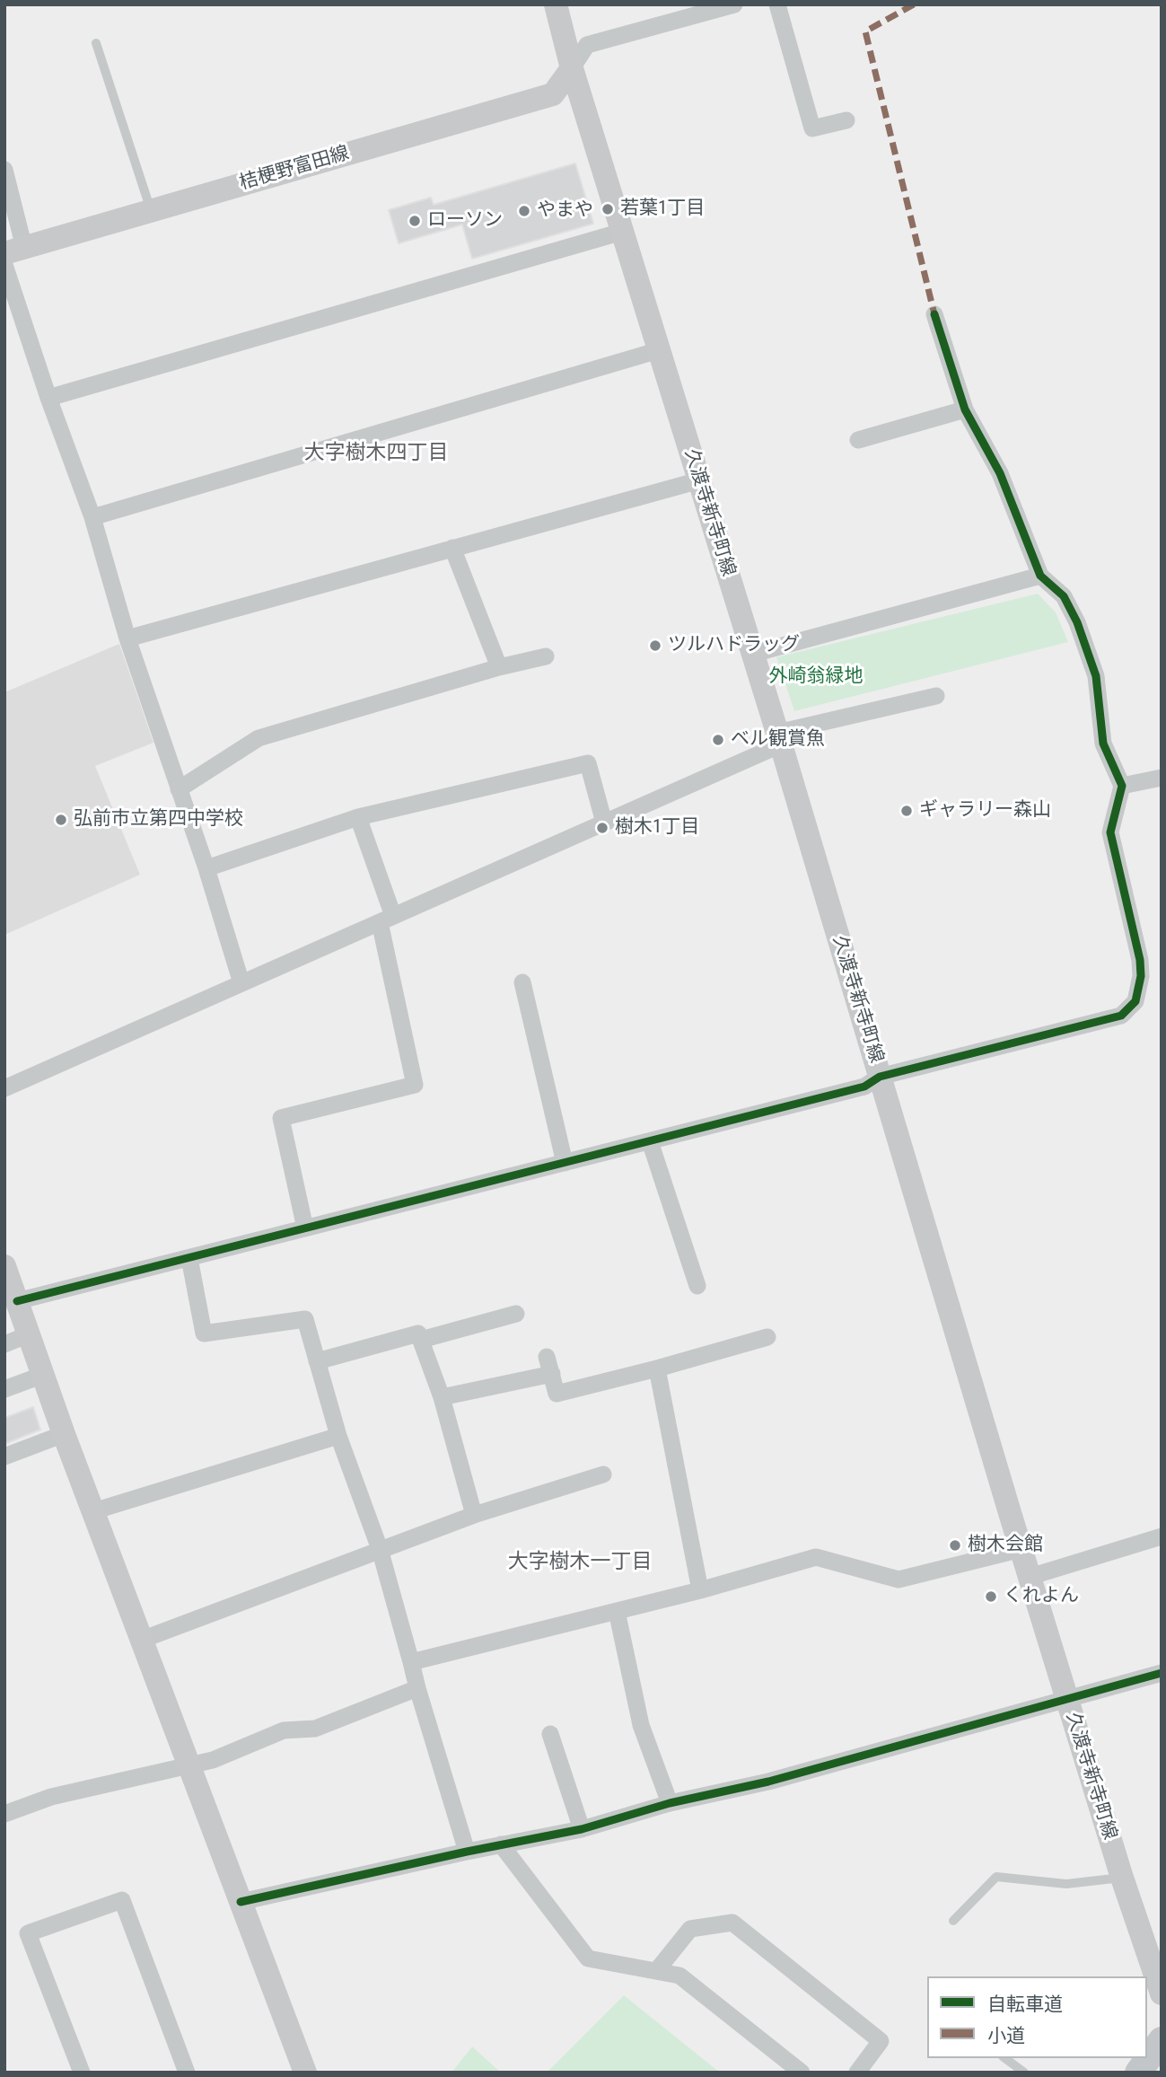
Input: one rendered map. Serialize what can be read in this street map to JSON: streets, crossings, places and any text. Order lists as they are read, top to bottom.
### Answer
{
  "streets": {
    "main road": ["桔梗野富田線", "久渡寺新寺町線"]
  },
  "crossings": [
    ["桔梗野富田線", "久渡寺新寺町線"]
  ],
  "districts": ["大字樹木四丁目", "大字樹木一丁目"],
  "parks": ["外崎翁緑地"],
  "places": [
    "若葉1丁目",
    "やまや",
    "ローソン",
    "ツルハドラッグ",
    "ベル観賞魚",
    "ギャラリー森山",
    "弘前市立第四中学校",
    "樹木1丁目",
    "樹木会館",
    "くれよん"
  ],
  "legend": ["自転車道", "小道"]
}
